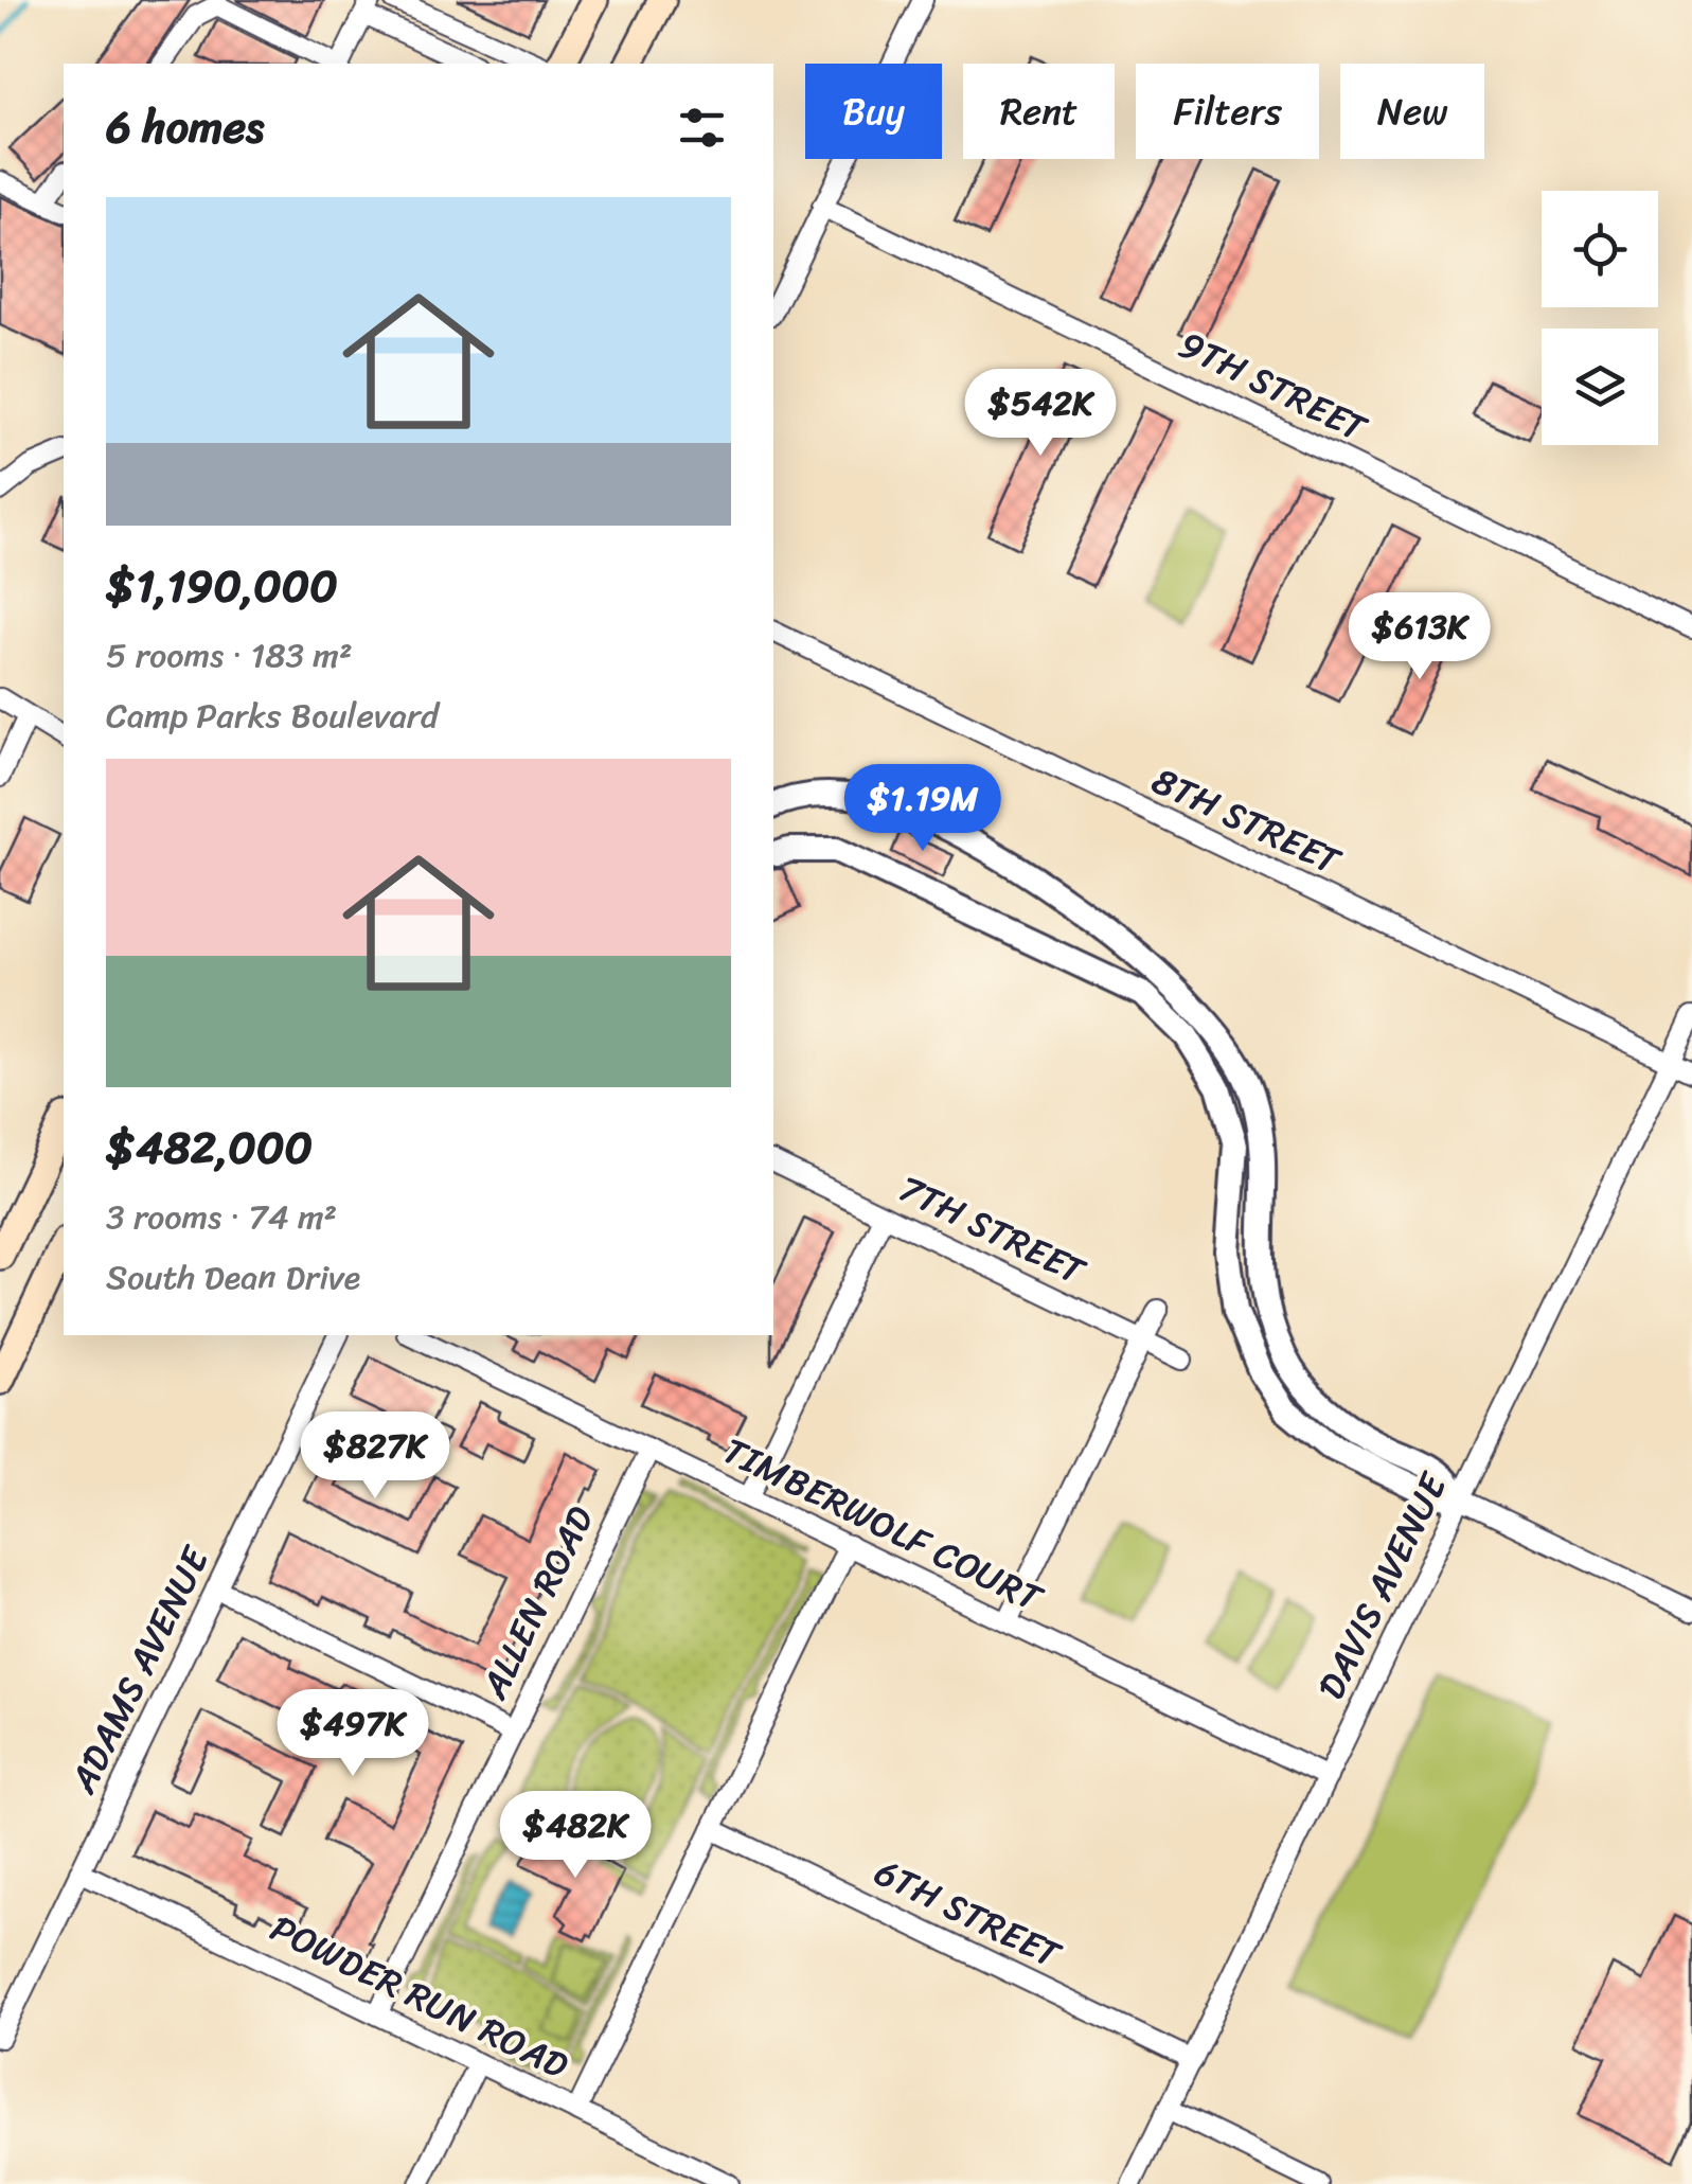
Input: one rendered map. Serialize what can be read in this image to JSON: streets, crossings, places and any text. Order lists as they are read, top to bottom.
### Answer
{
  "streets": {
    "street": [
      "9TH STREET",
      "8TH STREET",
      "7TH STREET",
      "TIMBERWOLF COURT",
      "DAVIS AVENUE",
      "ALLEN ROAD",
      "ADAMS AVENUE",
      "6TH STREET",
      "POWDER RUN ROAD"
    ]
  },
  "crossings": [
    ["8TH STREET", "DAVIS AVENUE"],
    ["TIMBERWOLF COURT", "DAVIS AVENUE"],
    ["TIMBERWOLF COURT", "ALLEN ROAD"],
    ["DAVIS AVENUE", "6TH STREET"],
    ["ALLEN ROAD", "POWDER RUN ROAD"],
    ["ADAMS AVENUE", "POWDER RUN ROAD"]
  ],
  "page": {
    "chip": [
      "Buy",
      "Rent",
      "Filters",
      "New"
    ],
    "heading": "6 homes",
    "list": [
      {
        "name": "$1,190,000",
        "note": "5 rooms · 183 m² · Camp Parks Boulevard"
      },
      {
        "name": "$482,000",
        "note": "3 rooms · 74 m² · South Dean Drive"
      }
    ],
    "price": [
      "$542K",
      "$613K",
      "$1.19M",
      "$827K",
      "$497K",
      "$482K"
    ]
  }
}
